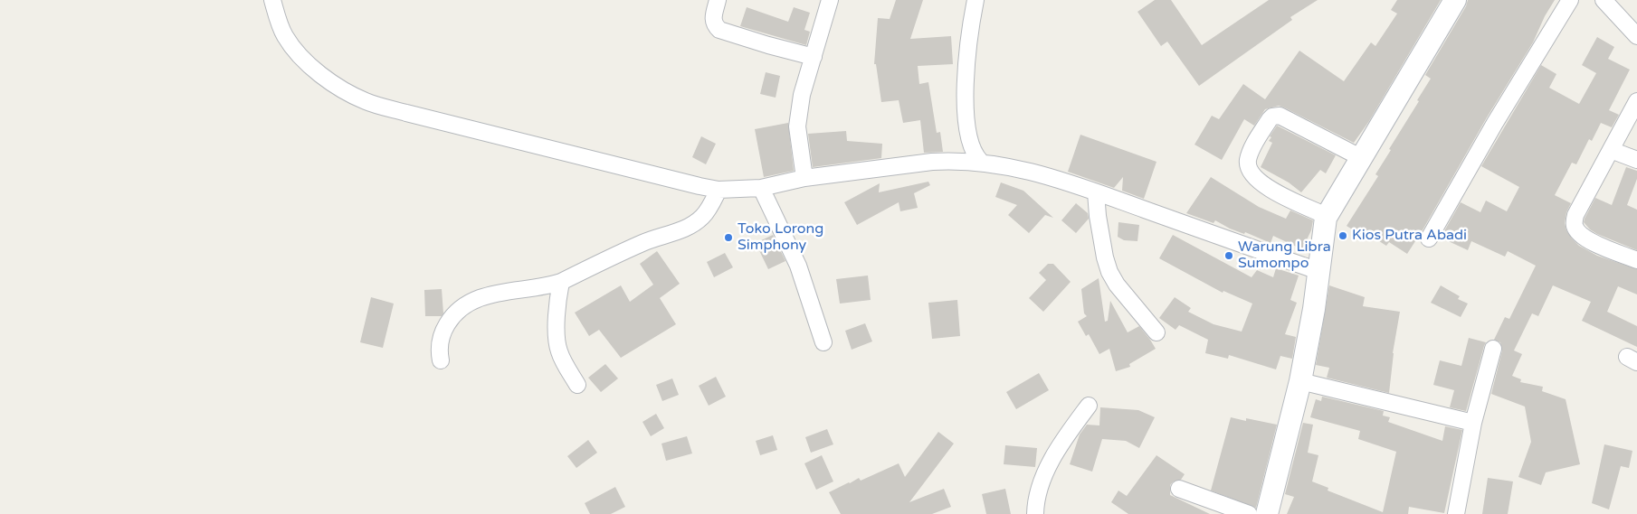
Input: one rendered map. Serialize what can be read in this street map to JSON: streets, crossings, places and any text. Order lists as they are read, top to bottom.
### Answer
{
  "places": ["Kios Putra Abadi", "Toko Lorong Simphony", "Warung Libra Sumompo"]
}
